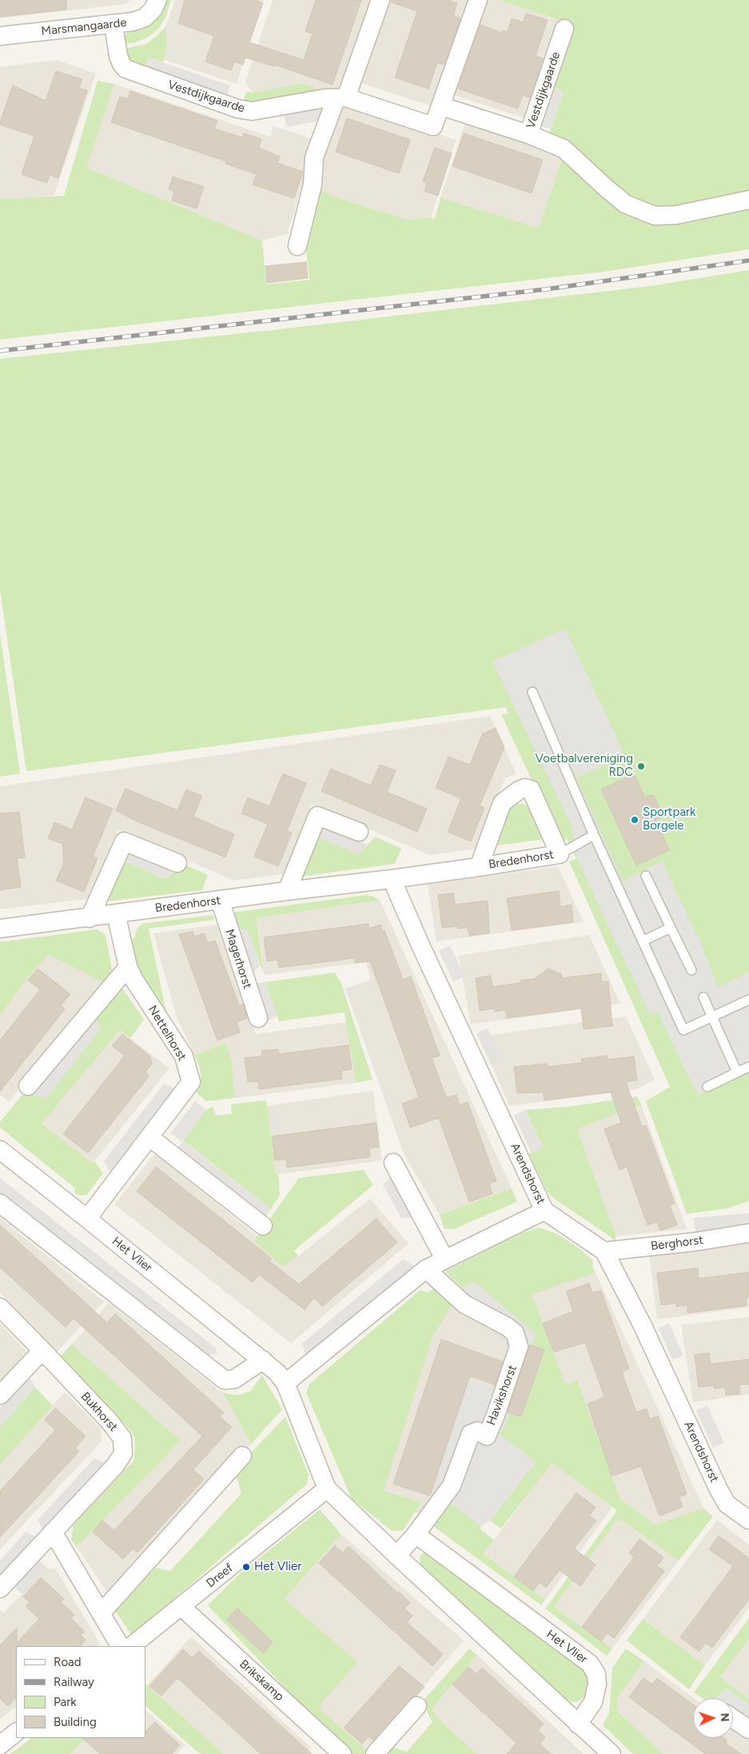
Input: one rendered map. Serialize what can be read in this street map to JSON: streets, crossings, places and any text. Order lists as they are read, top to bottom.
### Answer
{
  "streets": {
    "street": [
      "Marsmangaarde",
      "Vestdijkgaarde",
      "Bredenhorst",
      "Magerhorst",
      "Nettelhorst",
      "Arendshorst",
      "Berghorst",
      "Het Vlier",
      "Havikshorst",
      "Bukhorst",
      "Dreef",
      "Brikskamp"
    ]
  },
  "crossings": [
    ["Marsmangaarde", "Vestdijkgaarde"],
    ["Bredenhorst", "Magerhorst"],
    ["Bredenhorst", "Nettelhorst"],
    ["Bredenhorst", "Arendshorst"],
    ["Nettelhorst", "Het Vlier"],
    ["Arendshorst", "Berghorst"],
    ["Het Vlier", "Havikshorst"],
    ["Het Vlier", "Dreef"],
    ["Dreef", "Brikskamp"]
  ],
  "places": ["Voetbalvereniging RDC", "Sportpark Borgele", "Het Vlier"],
  "legend": [
    "Road",
    "Railway",
    "Park",
    "Building"
  ],
  "north": "right"
}
